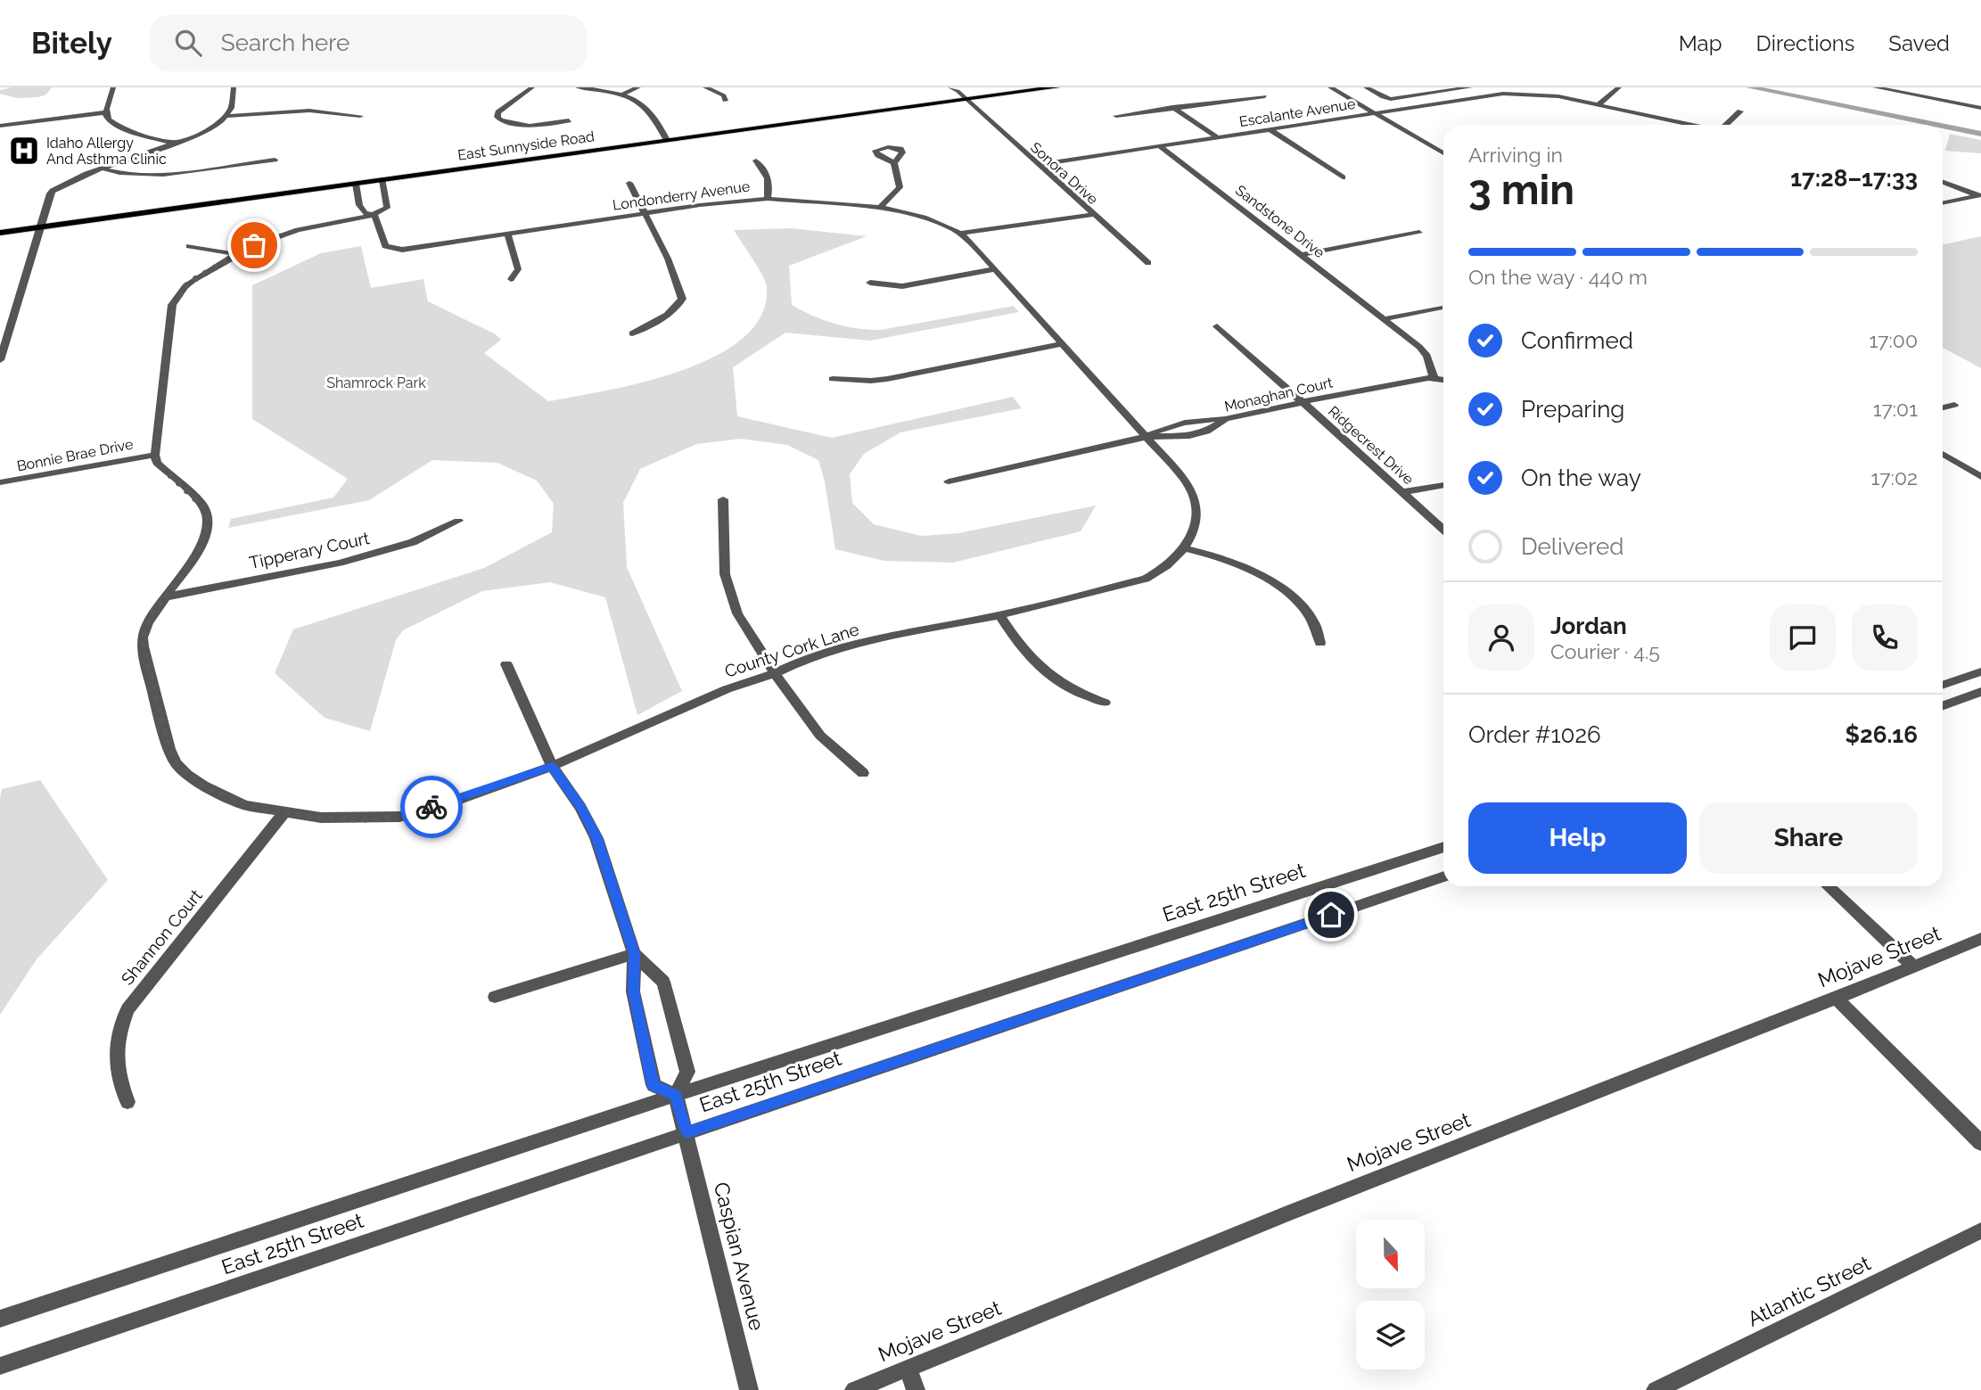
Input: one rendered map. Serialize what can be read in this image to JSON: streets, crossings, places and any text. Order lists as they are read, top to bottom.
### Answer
{
  "streets": {
    "main road": ["East Sunnyside Road"],
    "street": [
      "Escalante Avenue",
      "Sonora Drive",
      "Londonderry Avenue",
      "Sandstone Drive",
      "Monaghan Court",
      "Ridgecrest Drive",
      "Bonnie Brae Drive",
      "Tipperary Court",
      "County Cork Lane",
      "East 25th Street",
      "Shannon Court",
      "Mojave Street",
      "Caspian Avenue",
      "Atlantic Street"
    ]
  },
  "crossings": [
    ["Escalante Avenue", "Sonora Drive"],
    ["Escalante Avenue", "Sandstone Drive"],
    ["East Sunnyside Road", "Sonora Drive"],
    ["East Sunnyside Road", "Londonderry Avenue"],
    ["Londonderry Avenue", "Monaghan Court"],
    ["Sandstone Drive", "Monaghan Court"],
    ["Monaghan Court", "Ridgecrest Drive"],
    ["Bonnie Brae Drive", "County Cork Lane"],
    ["Tipperary Court", "County Cork Lane"],
    ["County Cork Lane", "Shannon Court"],
    ["East 25th Street", "Caspian Avenue"]
  ],
  "parks": ["Shamrock Park"],
  "places": {
    "hospital": ["Idaho Allergy And Asthma Clinic"]
  },
  "north": "bottom",
  "page": {
    "header": "Bitely",
    "search": "Search here",
    "nav": ["Map", "Directions", "Saved"],
    "heading": ["3 min", "Arriving in", "17:28–17:33"],
    "panel": [
      "Jordan",
      "Courier · 4.5",
      "Order #1026",
      "$26.16"
    ],
    "bar": "On the way · 440 m",
    "list": [
      ["Confirmed", "17:00"],
      ["Preparing", "17:01"],
      ["On the way", "17:02"],
      "Delivered"
    ],
    "buttons": ["Help", "Share"]
  }
}
